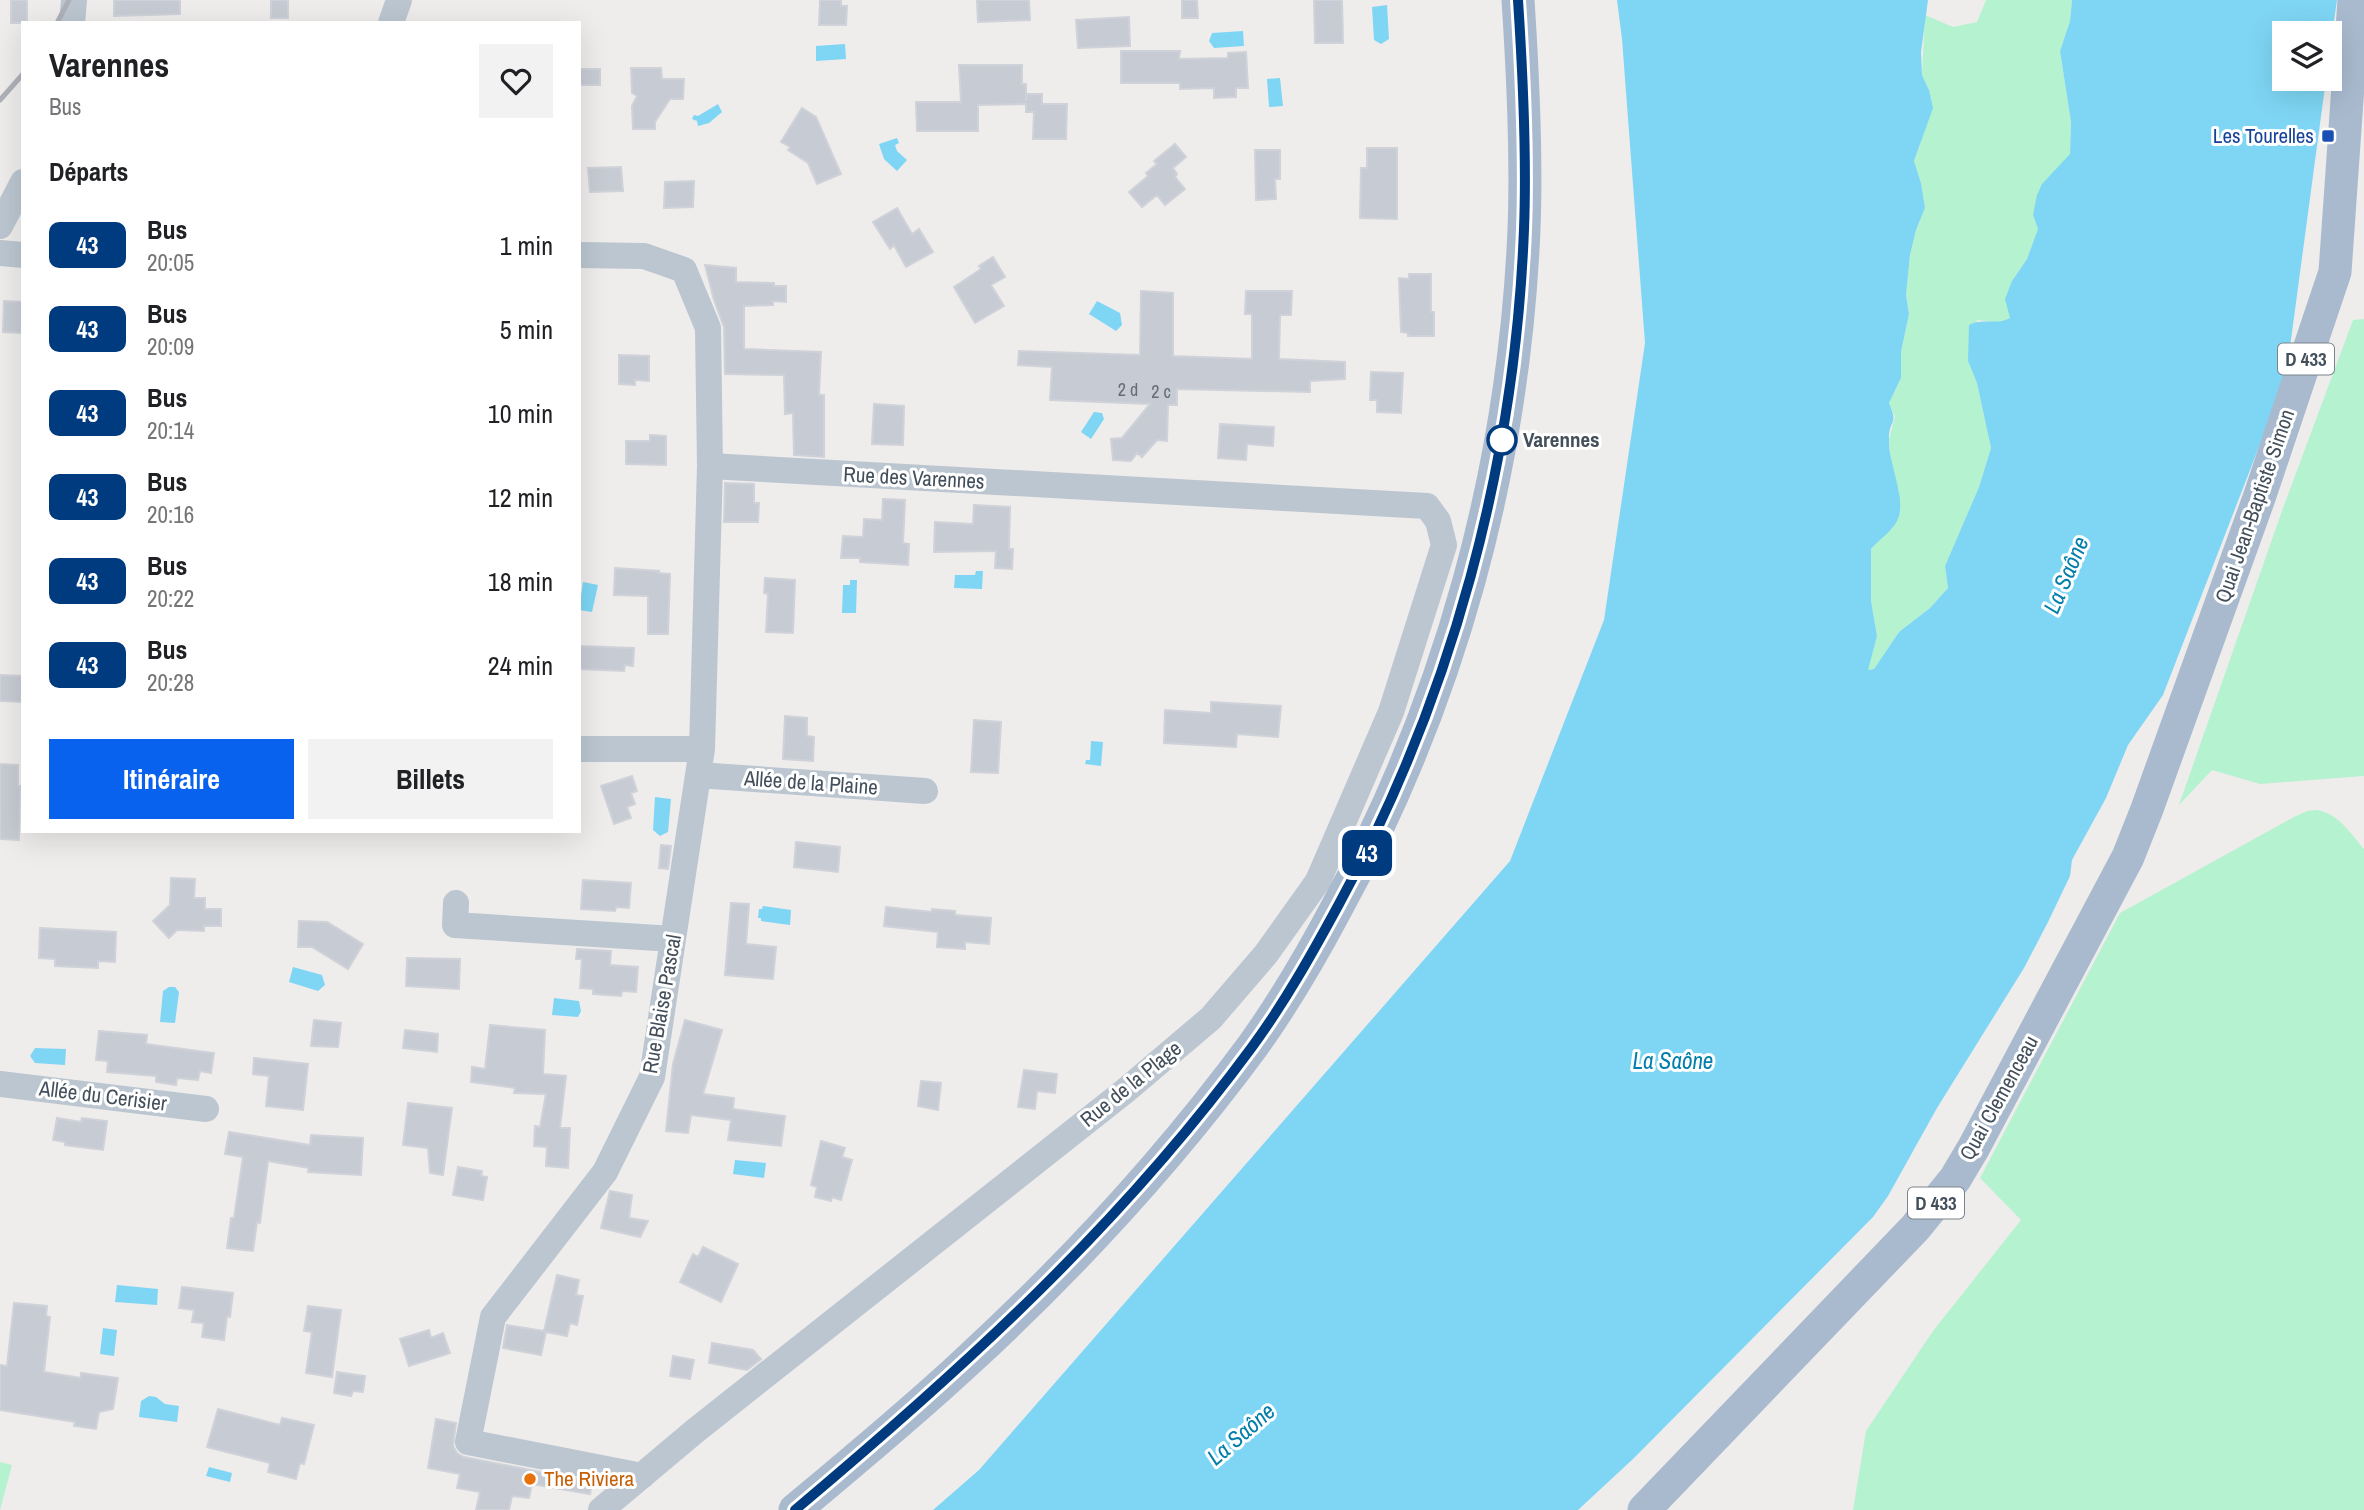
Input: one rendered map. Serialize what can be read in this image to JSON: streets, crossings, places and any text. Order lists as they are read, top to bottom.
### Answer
{
  "streets": {
    "main road": ["D 433", "Quai Jean-Baptiste Simon", "Quai Clemenceau"],
    "street": [
      "Rue des Varennes",
      "Allée de la Plaine",
      "Rue Blaise Pascal",
      "Rue de la Plage",
      "Allée du Cerisier"
    ]
  },
  "crossings": [
    ["Rue des Varennes", "Rue Blaise Pascal"],
    ["Rue des Varennes", "Rue de la Plage"],
    ["Quai Jean-Baptiste Simon", "Quai Clemenceau"],
    ["Allée de la Plaine", "Rue Blaise Pascal"],
    ["Rue Blaise Pascal", "Rue de la Plage"]
  ],
  "water": ["La Saône"],
  "places": {
    "transit": ["Les Tourelles"],
    "other": ["Varennes", "The Riviera"]
  },
  "lines": ["bus line 43"],
  "house_numbers": ["2 d", "2 c"],
  "page": {
    "on_map": "43",
    "heading": [
      ["Varennes", "Bus"],
      "Départs"
    ],
    "list": [
      {
        "mark": "43",
        "name": "Bus",
        "note": "20:05",
        "value": "1 min"
      },
      {
        "mark": "43",
        "name": "Bus",
        "note": "20:09",
        "value": "5 min"
      },
      {
        "mark": "43",
        "name": "Bus",
        "note": "20:14",
        "value": "10 min"
      },
      {
        "mark": "43",
        "name": "Bus",
        "note": "20:16",
        "value": "12 min"
      },
      {
        "mark": "43",
        "name": "Bus",
        "note": "20:22",
        "value": "18 min"
      },
      {
        "mark": "43",
        "name": "Bus",
        "note": "20:28",
        "value": "24 min"
      }
    ],
    "buttons": ["Itinéraire", "Billets"]
  }
}
